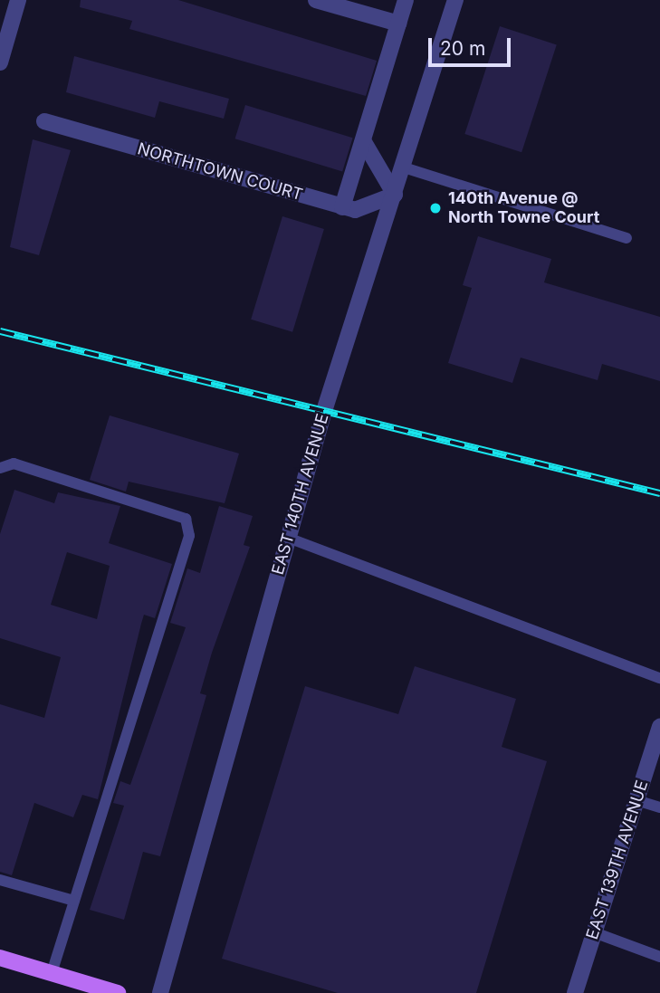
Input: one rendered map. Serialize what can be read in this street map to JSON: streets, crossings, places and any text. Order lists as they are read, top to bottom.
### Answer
{
  "streets": {
    "street": ["NORTHTOWN COURT", "EAST 140TH AVENUE", "EAST 139TH AVENUE"]
  },
  "crossings": [
    ["NORTHTOWN COURT", "EAST 140TH AVENUE"]
  ],
  "places": ["140th Avenue @ North Towne Court"],
  "scale_bar": "20 m"
}
